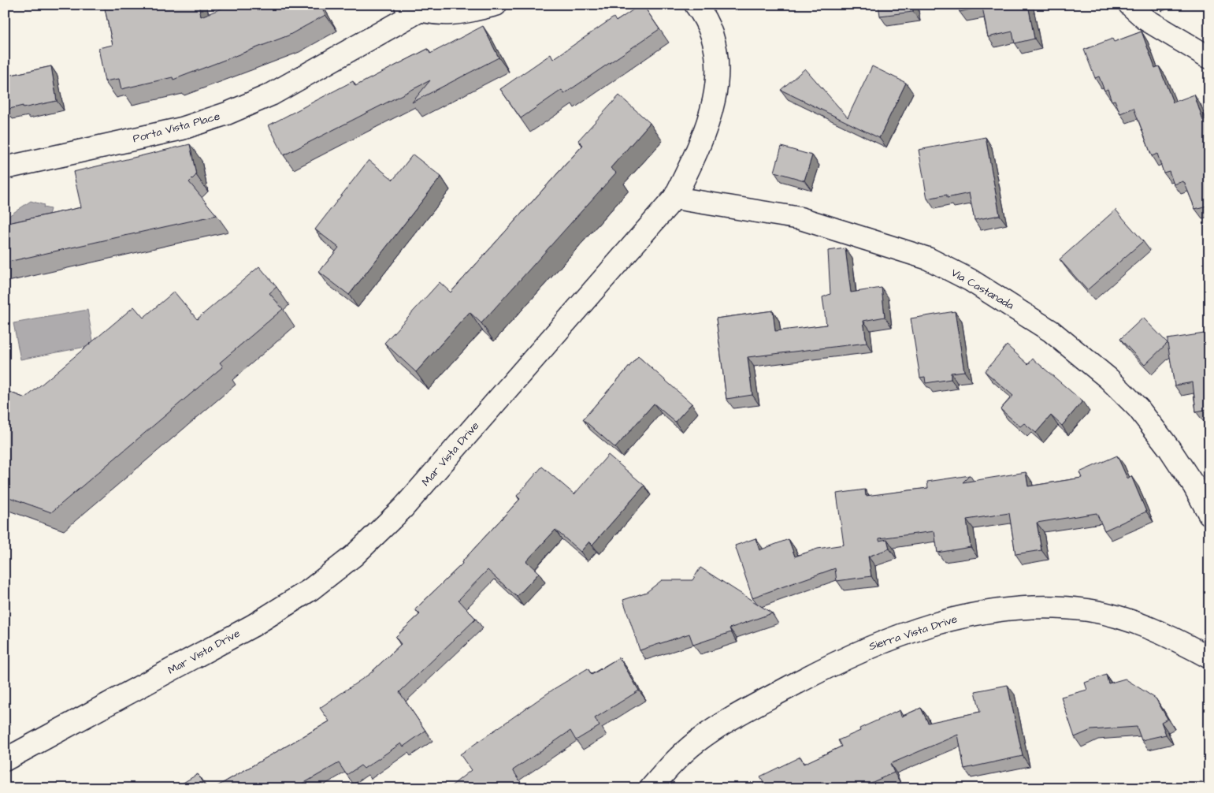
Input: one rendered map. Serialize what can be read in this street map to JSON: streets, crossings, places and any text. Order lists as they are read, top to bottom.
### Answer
{
  "streets": {
    "street": [
      "Porta Vista Place",
      "Via Castanada",
      "Mar Vista Drive",
      "Sierra Vista Drive"
    ]
  },
  "crossings": [
    ["Via Castanada", "Mar Vista Drive"]
  ]
}
